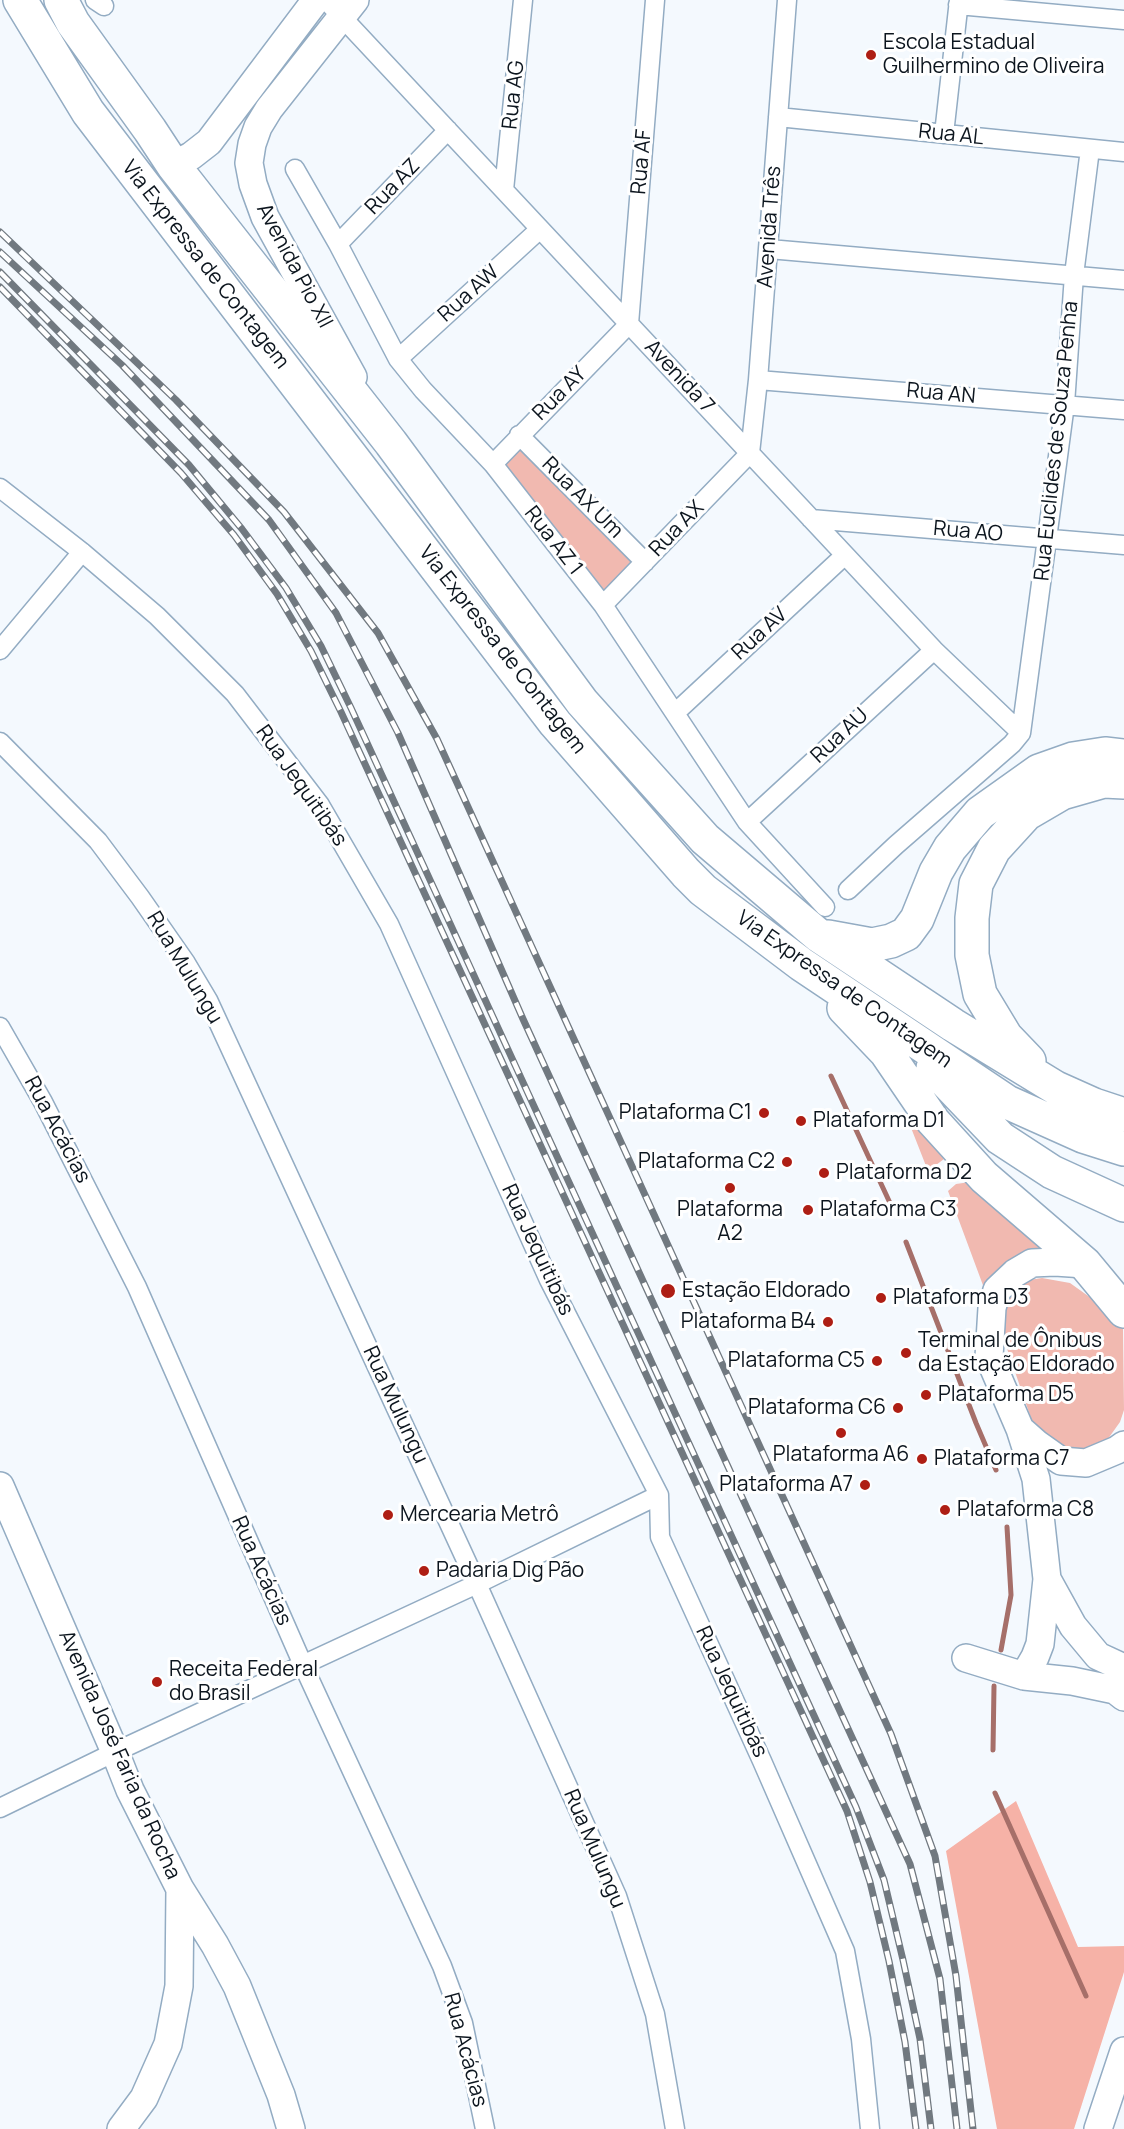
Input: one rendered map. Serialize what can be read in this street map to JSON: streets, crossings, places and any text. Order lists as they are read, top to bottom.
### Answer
{
  "streets": {
    "highway": ["Via Expressa de Contagem"],
    "main road": ["Avenida Pio XII", "Avenida José Faria da Rocha"],
    "street": [
      "Rua AG",
      "Rua AL",
      "Rua AF",
      "Rua AZ",
      "Avenida Três",
      "Rua AW",
      "Avenida 7",
      "Rua AY",
      "Rua AN",
      "Rua Euclides de Souza Penha",
      "Rua AX Um",
      "Rua AX",
      "Rua AO",
      "Rua AZ 1",
      "Rua AV",
      "Rua AU",
      "Rua Jequitibás",
      "Rua Mulungu",
      "Rua Acácias"
    ]
  },
  "crossings": [
    ["Rua AG", "Avenida 7"],
    ["Rua AL", "Avenida Três"],
    ["Rua AL", "Rua Euclides de Souza Penha"],
    ["Rua AF", "Avenida 7"],
    ["Rua AF", "Rua AY"],
    ["Rua AZ", "Avenida 7"],
    ["Rua AZ", "Rua AZ 1"],
    ["Avenida Três", "Avenida 7"],
    ["Avenida Três", "Rua AN"],
    ["Avenida Três", "Rua AX"],
    ["Via Expressa de Contagem", "Avenida Pio XII"],
    ["Via Expressa de Contagem", "Rua AZ 1"],
    ["Avenida Pio XII", "Avenida 7"],
    ["Rua AW", "Avenida 7"],
    ["Rua AW", "Rua AZ 1"],
    ["Avenida 7", "Rua AY"],
    ["Avenida 7", "Rua Euclides de Souza Penha"],
    ["Avenida 7", "Rua AX"],
    ["Avenida 7", "Rua AO"],
    ["Avenida 7", "Rua AV"],
    ["Avenida 7", "Rua AU"],
    ["Rua AY", "Rua AX Um"],
    ["Rua AY", "Rua AZ 1"],
    ["Rua AN", "Rua Euclides de Souza Penha"],
    ["Rua Euclides de Souza Penha", "Rua AO"],
    ["Rua AX Um", "Rua AX"],
    ["Rua AX", "Rua AZ 1"],
    ["Rua AZ 1", "Rua AV"],
    ["Rua AZ 1", "Rua AU"]
  ],
  "places": [
    "Escola Estadual Guilhermino de Oliveira",
    "Plataforma C1",
    "Plataforma D1",
    "Plataforma C2",
    "Plataforma D2",
    "Plataforma A2",
    "Plataforma C3",
    "Estação Eldorado",
    "Plataforma D3",
    "Plataforma B4",
    "Terminal de Ônibus da Estação Eldorado",
    "Plataforma C5",
    "Plataforma D5",
    "Plataforma C6",
    "Plataforma A6",
    "Plataforma C7",
    "Plataforma A7",
    "Plataforma C8",
    "Mercearia Metrô",
    "Padaria Dig Pão",
    "Receita Federal do Brasil"
  ]
}
